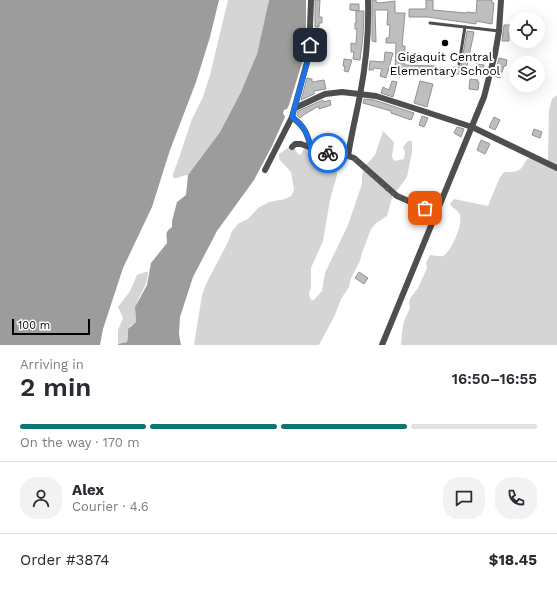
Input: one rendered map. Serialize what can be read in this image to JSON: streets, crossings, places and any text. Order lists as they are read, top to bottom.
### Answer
{
  "places": ["Gigaquit Central Elementary School"],
  "scale_bar": "100 m",
  "page": {
    "scale": "100 m",
    "heading": ["2 min", "Arriving in", "16:50–16:55"],
    "panel": [
      "Alex",
      "Courier · 4.6",
      "Order #3874",
      "$18.45"
    ],
    "bar": "On the way · 170 m"
  }
}
